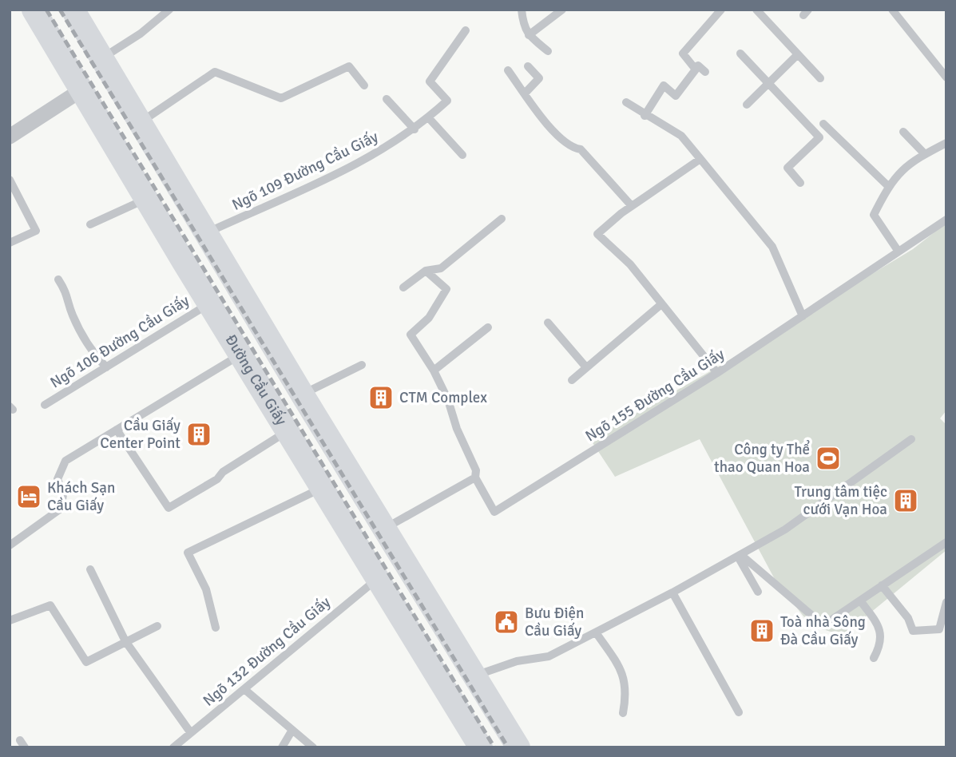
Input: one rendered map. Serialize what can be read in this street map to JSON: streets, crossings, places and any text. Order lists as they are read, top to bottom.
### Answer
{
  "streets": {
    "main road": ["Đường Cầu Giấy"],
    "lane": [
      "Ngõ 109 Đường Cầu Giấy",
      "Ngõ 106 Đường Cầu Giấy",
      "Ngõ 155 Đường Cầu Giấy",
      "Ngõ 132 Đường Cầu Giấy"
    ]
  },
  "crossings": [
    ["Ngõ 109 Đường Cầu Giấy", "Đường Cầu Giấy"],
    ["Ngõ 106 Đường Cầu Giấy", "Đường Cầu Giấy"],
    ["Đường Cầu Giấy", "Ngõ 132 Đường Cầu Giấy"]
  ],
  "places": {
    "building": [
      "CTM Complex",
      "Cầu Giấy Center Point",
      "Trung tâm tiệc cưới Vạn Hoa",
      "Toà nhà Sông Đà Cầu Giấy"
    ],
    "sports": ["Công ty Thể thao Quan Hoa"],
    "hotel": ["Khách Sạn Cầu Giấy"],
    "public building": ["Bưu Điện Cầu Giấy"]
  }
}
